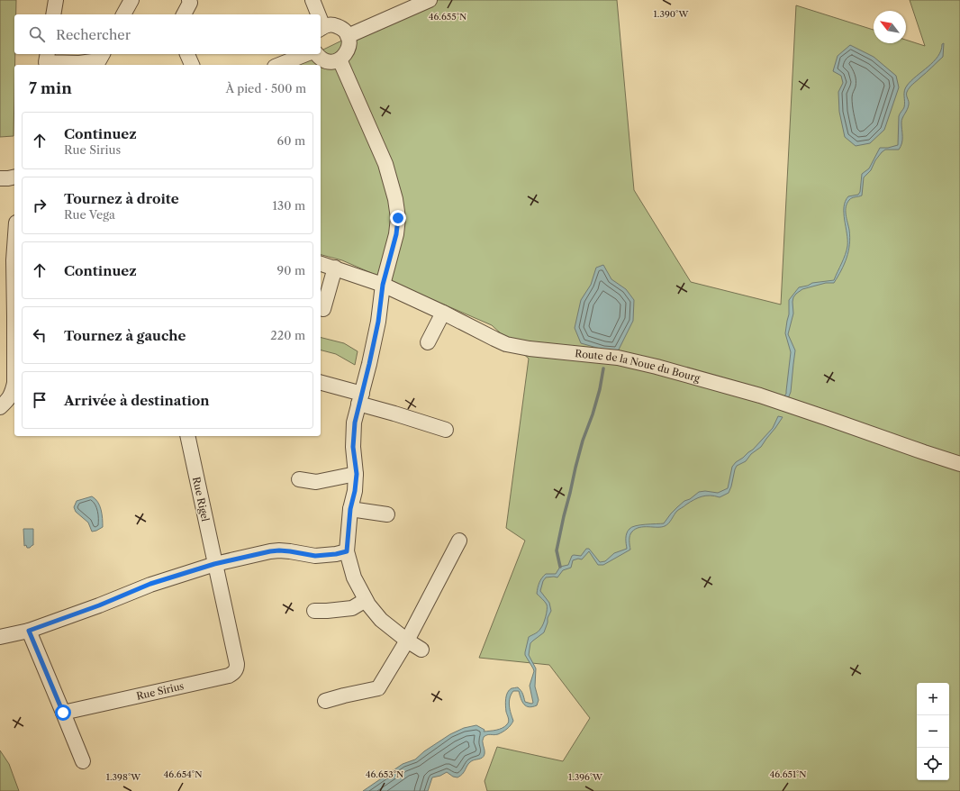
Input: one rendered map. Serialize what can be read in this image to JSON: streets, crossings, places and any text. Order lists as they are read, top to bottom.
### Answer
{
  "streets": {
    "street": ["Route de la Noue du Bourg", "Rue Rigel", "Rue Sirius"]
  },
  "crossings": [
    ["Rue Rigel", "Rue Sirius"]
  ],
  "north": "top left",
  "page": {
    "search": "Rechercher",
    "heading": ["7 min", "À pied · 500 m"],
    "list": [
      ["Continuez", "Rue Sirius", "60 m"],
      ["Tournez à droite", "Rue Vega", "130 m"],
      ["Continuez", "90 m"],
      ["Tournez à gauche", "220 m"],
      "Arrivée à destination"
    ],
    "map_buttons": ["+", "−"]
  },
  "coordinates": [
    "1.390°W",
    "46.655°N",
    "46.654°N",
    "46.653°N",
    "46.651°N",
    "1.398°W",
    "1.396°W"
  ]
}
